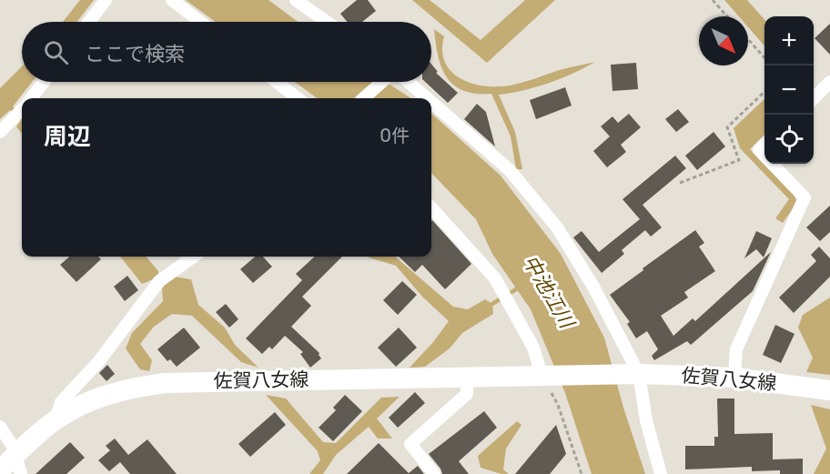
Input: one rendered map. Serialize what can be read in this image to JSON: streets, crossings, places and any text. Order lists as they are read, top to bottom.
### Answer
{
  "streets": {
    "main road": ["佐賀八女線"]
  },
  "water": ["中池江川"],
  "north": "bottom right",
  "page": {
    "map_buttons": ["+", "−"],
    "search": "ここで検索",
    "heading": ["周辺", "0件"]
  }
}
